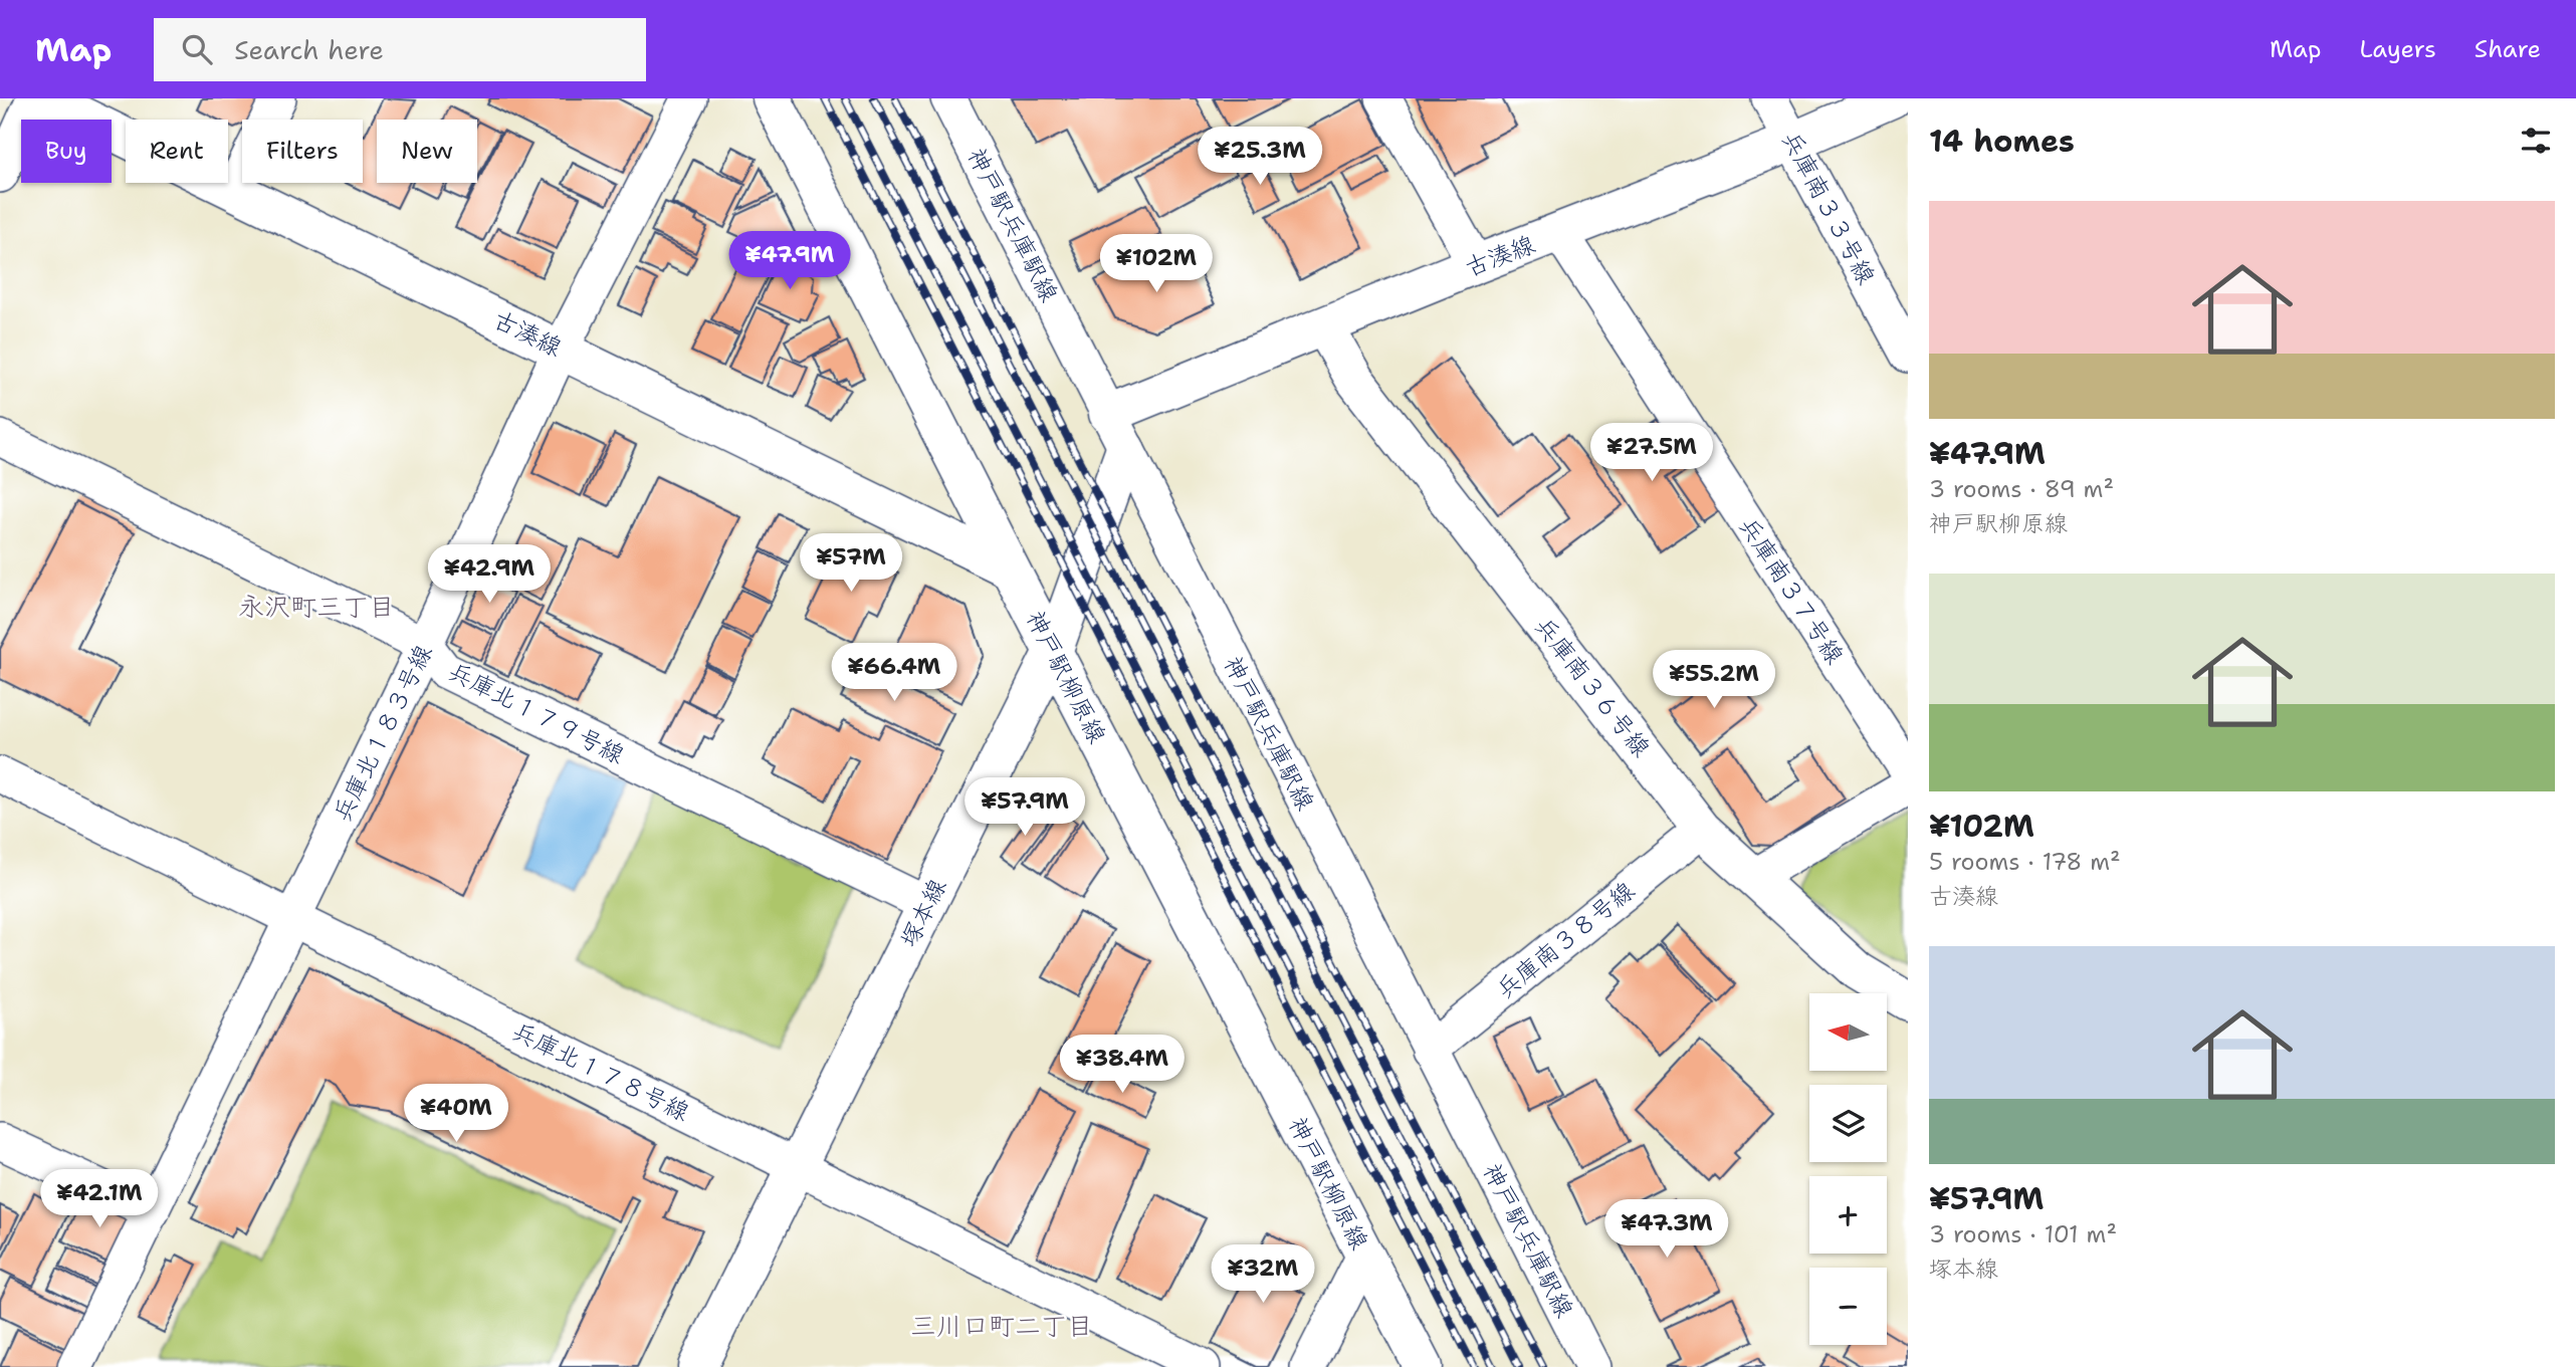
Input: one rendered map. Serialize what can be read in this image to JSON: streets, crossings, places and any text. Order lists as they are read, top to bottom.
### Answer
{
  "streets": {
    "street": [
      "兵庫南３３号線",
      "神戸駅兵庫駅線",
      "古湊線",
      "兵庫南３７号線",
      "神戸駅柳原線",
      "兵庫南３６号線",
      "兵庫北１７９号線",
      "兵庫北１８３号線",
      "塚本線",
      "兵庫南３８号線",
      "兵庫北１７８号線"
    ]
  },
  "crossings": [
    ["兵庫南３３号線", "古湊線"],
    ["神戸駅兵庫駅線", "古湊線"],
    ["神戸駅兵庫駅線", "塚本線"],
    ["神戸駅兵庫駅線", "兵庫南３８号線"],
    ["古湊線", "兵庫南３７号線"],
    ["古湊線", "神戸駅柳原線"],
    ["古湊線", "兵庫南３６号線"],
    ["古湊線", "兵庫北１８３号線"],
    ["神戸駅柳原線", "塚本線"],
    ["兵庫南３６号線", "兵庫南３８号線"],
    ["兵庫北１７９号線", "兵庫北１８３号線"],
    ["兵庫北１７９号線", "塚本線"],
    ["兵庫北１８３号線", "兵庫北１７８号線"],
    ["塚本線", "兵庫北１７８号線"]
  ],
  "districts": ["永沢町三丁目", "三川口町二丁目"],
  "north": "left",
  "page": {
    "header": "Map",
    "search": "Search here",
    "nav": ["Map", "Layers", "Share"],
    "heading": "14 homes",
    "chip": [
      "Buy",
      "Rent",
      "Filters",
      "New"
    ],
    "price": [
      "¥25.3M",
      "¥47.9M",
      "¥102M",
      "¥27.5M",
      "¥57M",
      "¥42.9M",
      "¥66.4M",
      "¥55.2M",
      "¥57.9M",
      "¥38.4M",
      "¥40M",
      "¥42.1M",
      "¥47.3M",
      "¥32M"
    ],
    "list": [
      {
        "name": "¥47.9M",
        "note": "3 rooms · 89 m² · 神戸駅柳原線"
      },
      {
        "name": "¥102M",
        "note": "5 rooms · 178 m² · 古湊線"
      },
      {
        "name": "¥57.9M",
        "note": "3 rooms · 101 m² · 塚本線"
      }
    ],
    "map_buttons": ["+", "−"]
  }
}
